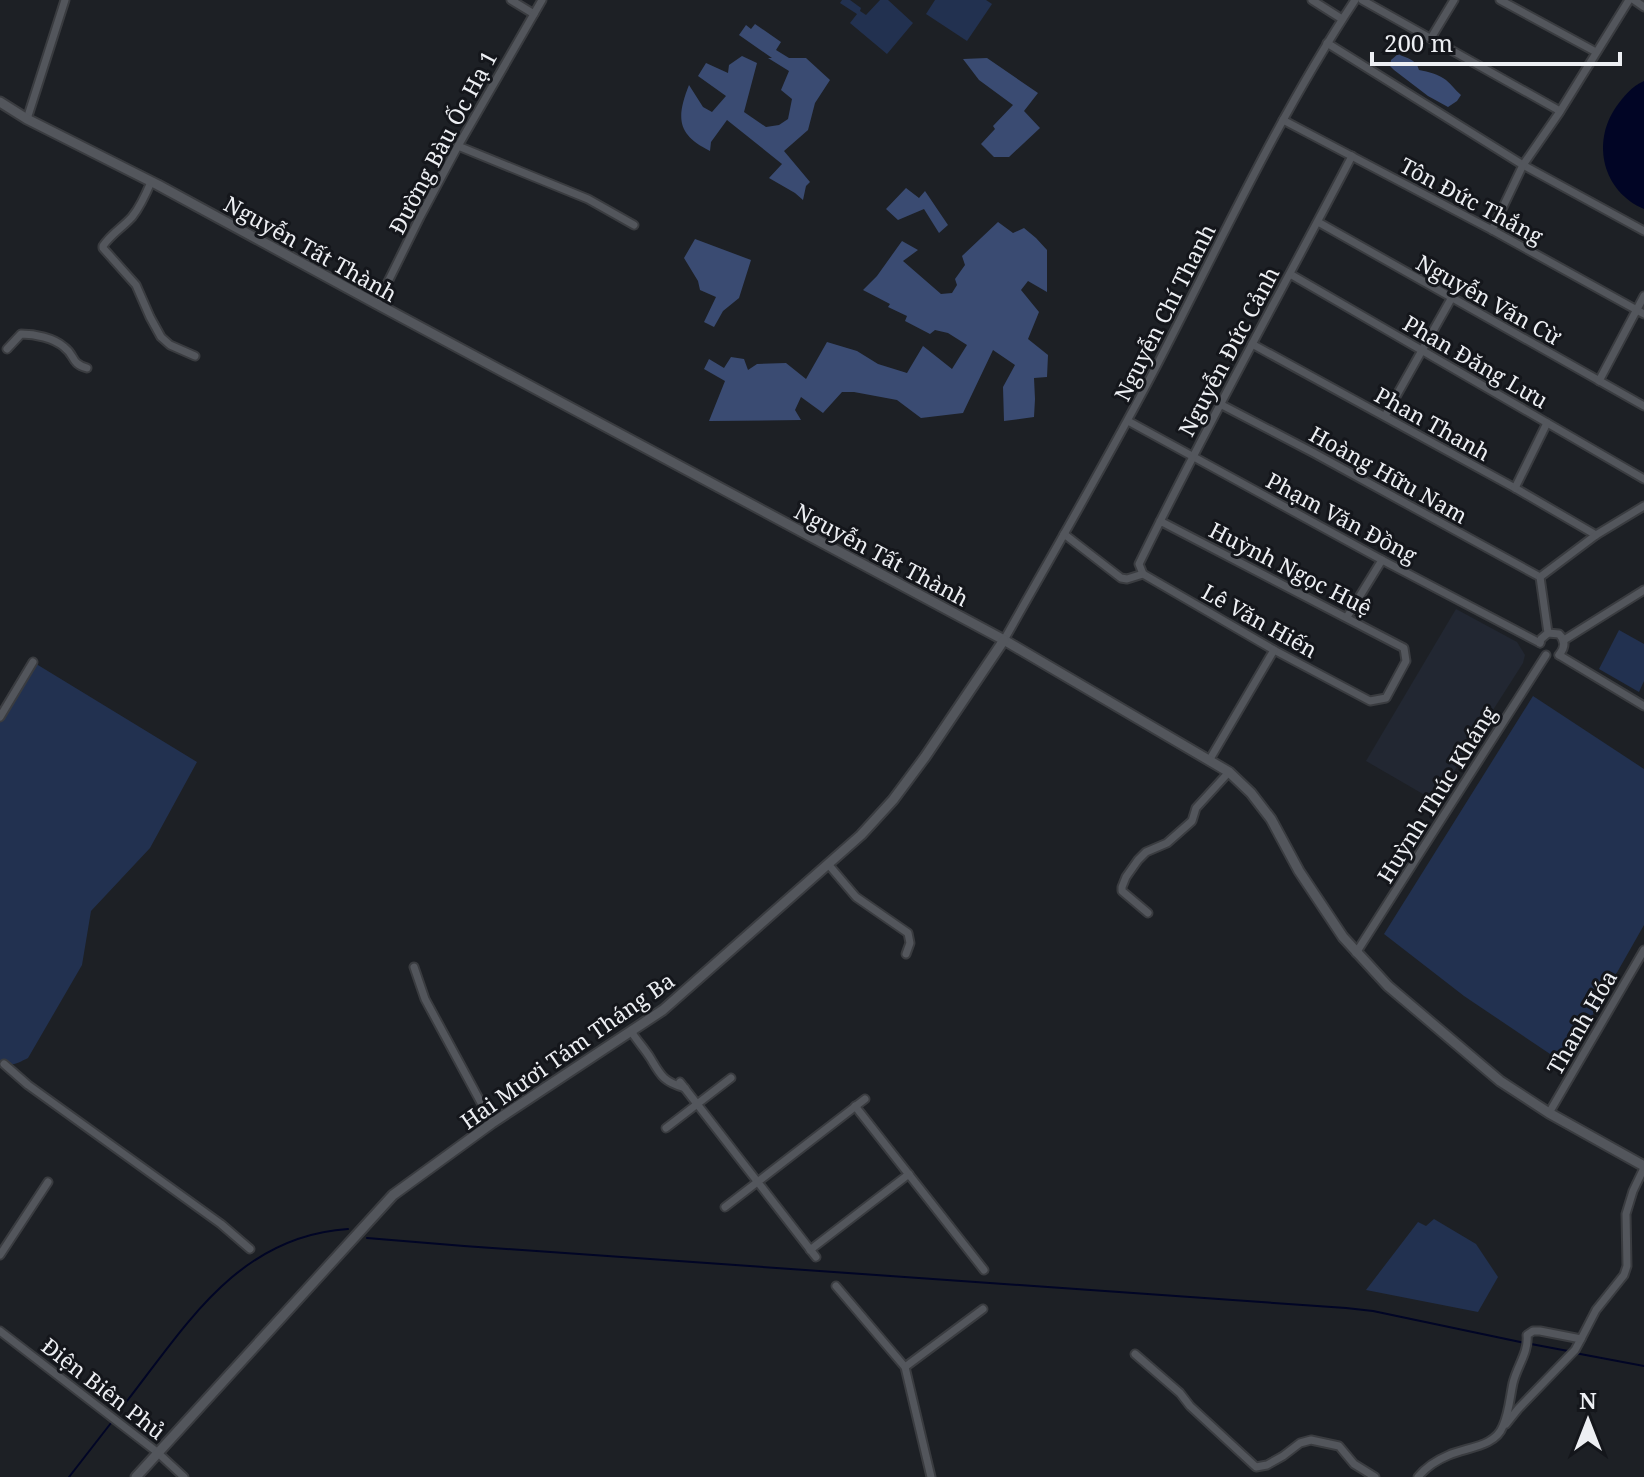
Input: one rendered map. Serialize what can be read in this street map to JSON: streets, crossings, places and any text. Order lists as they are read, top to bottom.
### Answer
{
  "streets": {
    "main road": ["Nguyễn Tất Thành", "Hai Mươi Tám Tháng Ba"],
    "street": [
      "Đường Bàu Ốc Hạ 1",
      "Tôn Đức Thắng",
      "Nguyễn Văn Cừ",
      "Nguyễn Chí Thanh",
      "Nguyễn Đức Cảnh",
      "Phan Đăng Lưu",
      "Phan Thanh",
      "Hoàng Hữu Nam",
      "Phạm Văn Đồng",
      "Huỳnh Ngọc Huệ",
      "Lê Văn Hiến",
      "Huỳnh Thúc Kháng",
      "Thanh Hóa",
      "Điện Biên Phủ"
    ]
  },
  "crossings": [
    ["Đường Bàu Ốc Hạ 1", "Nguyễn Tất Thành"],
    ["Tôn Đức Thắng", "Nguyễn Chí Thanh"],
    ["Tôn Đức Thắng", "Nguyễn Đức Cảnh"],
    ["Nguyễn Tất Thành", "Nguyễn Chí Thanh"],
    ["Nguyễn Tất Thành", "Huỳnh Thúc Kháng"],
    ["Nguyễn Tất Thành", "Thanh Hóa"],
    ["Nguyễn Tất Thành", "Hai Mươi Tám Tháng Ba"],
    ["Nguyễn Văn Cừ", "Nguyễn Đức Cảnh"],
    ["Nguyễn Chí Thanh", "Phạm Văn Đồng"],
    ["Nguyễn Chí Thanh", "Lê Văn Hiến"],
    ["Nguyễn Chí Thanh", "Hai Mươi Tám Tháng Ba"],
    ["Nguyễn Đức Cảnh", "Phan Đăng Lưu"],
    ["Nguyễn Đức Cảnh", "Phan Thanh"],
    ["Nguyễn Đức Cảnh", "Hoàng Hữu Nam"],
    ["Nguyễn Đức Cảnh", "Phạm Văn Đồng"],
    ["Nguyễn Đức Cảnh", "Huỳnh Ngọc Huệ"],
    ["Nguyễn Đức Cảnh", "Lê Văn Hiến"],
    ["Phạm Văn Đồng", "Huỳnh Thúc Kháng"],
    ["Huỳnh Ngọc Huệ", "Lê Văn Hiến"],
    ["Hai Mươi Tám Tháng Ba", "Điện Biên Phủ"]
  ],
  "scale_bar": "200 m",
  "north": "top"
}
